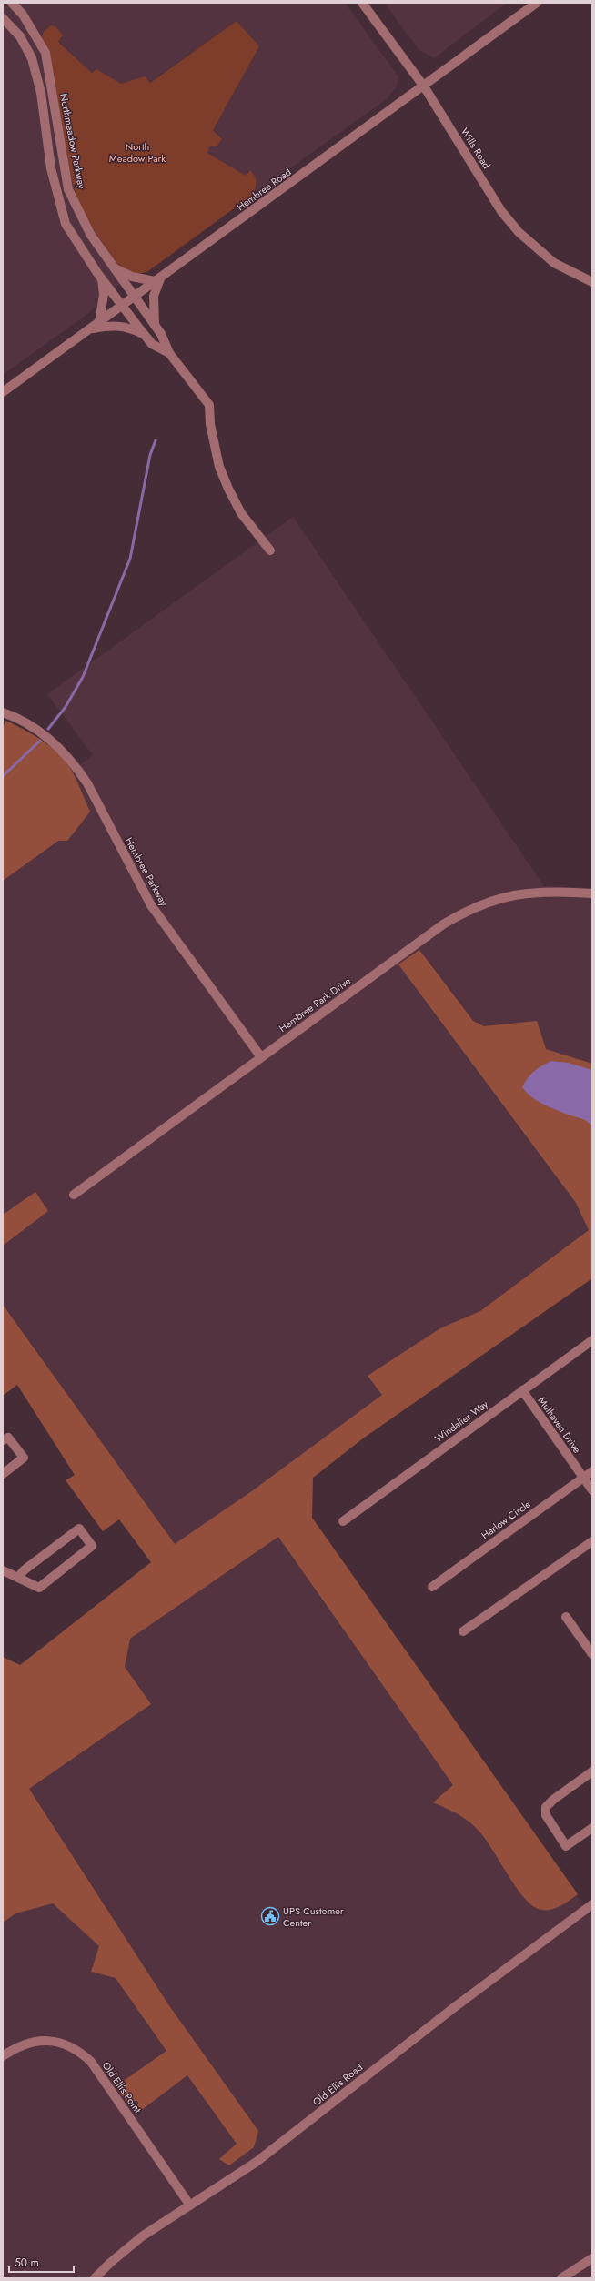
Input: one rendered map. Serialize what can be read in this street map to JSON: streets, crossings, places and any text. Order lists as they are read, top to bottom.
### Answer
{
  "streets": {
    "street": [
      "Northmeadow Parkway",
      "Wills Road",
      "Hembree Road",
      "Hembree Parkway",
      "Hembree Park Drive",
      "Windalier Way",
      "Mulhaven Drive",
      "Harlow Circle",
      "Old Ellis Road",
      "Old Ellis Point"
    ]
  },
  "crossings": [
    ["Northmeadow Parkway", "Hembree Road"],
    ["Wills Road", "Hembree Road"],
    ["Hembree Parkway", "Hembree Park Drive"],
    ["Windalier Way", "Mulhaven Drive"],
    ["Mulhaven Drive", "Harlow Circle"],
    ["Old Ellis Road", "Old Ellis Point"]
  ],
  "parks": ["North Meadow Park"],
  "places": {
    "public building": ["UPS Customer Center"]
  },
  "scale_bar": "50 m"
}
